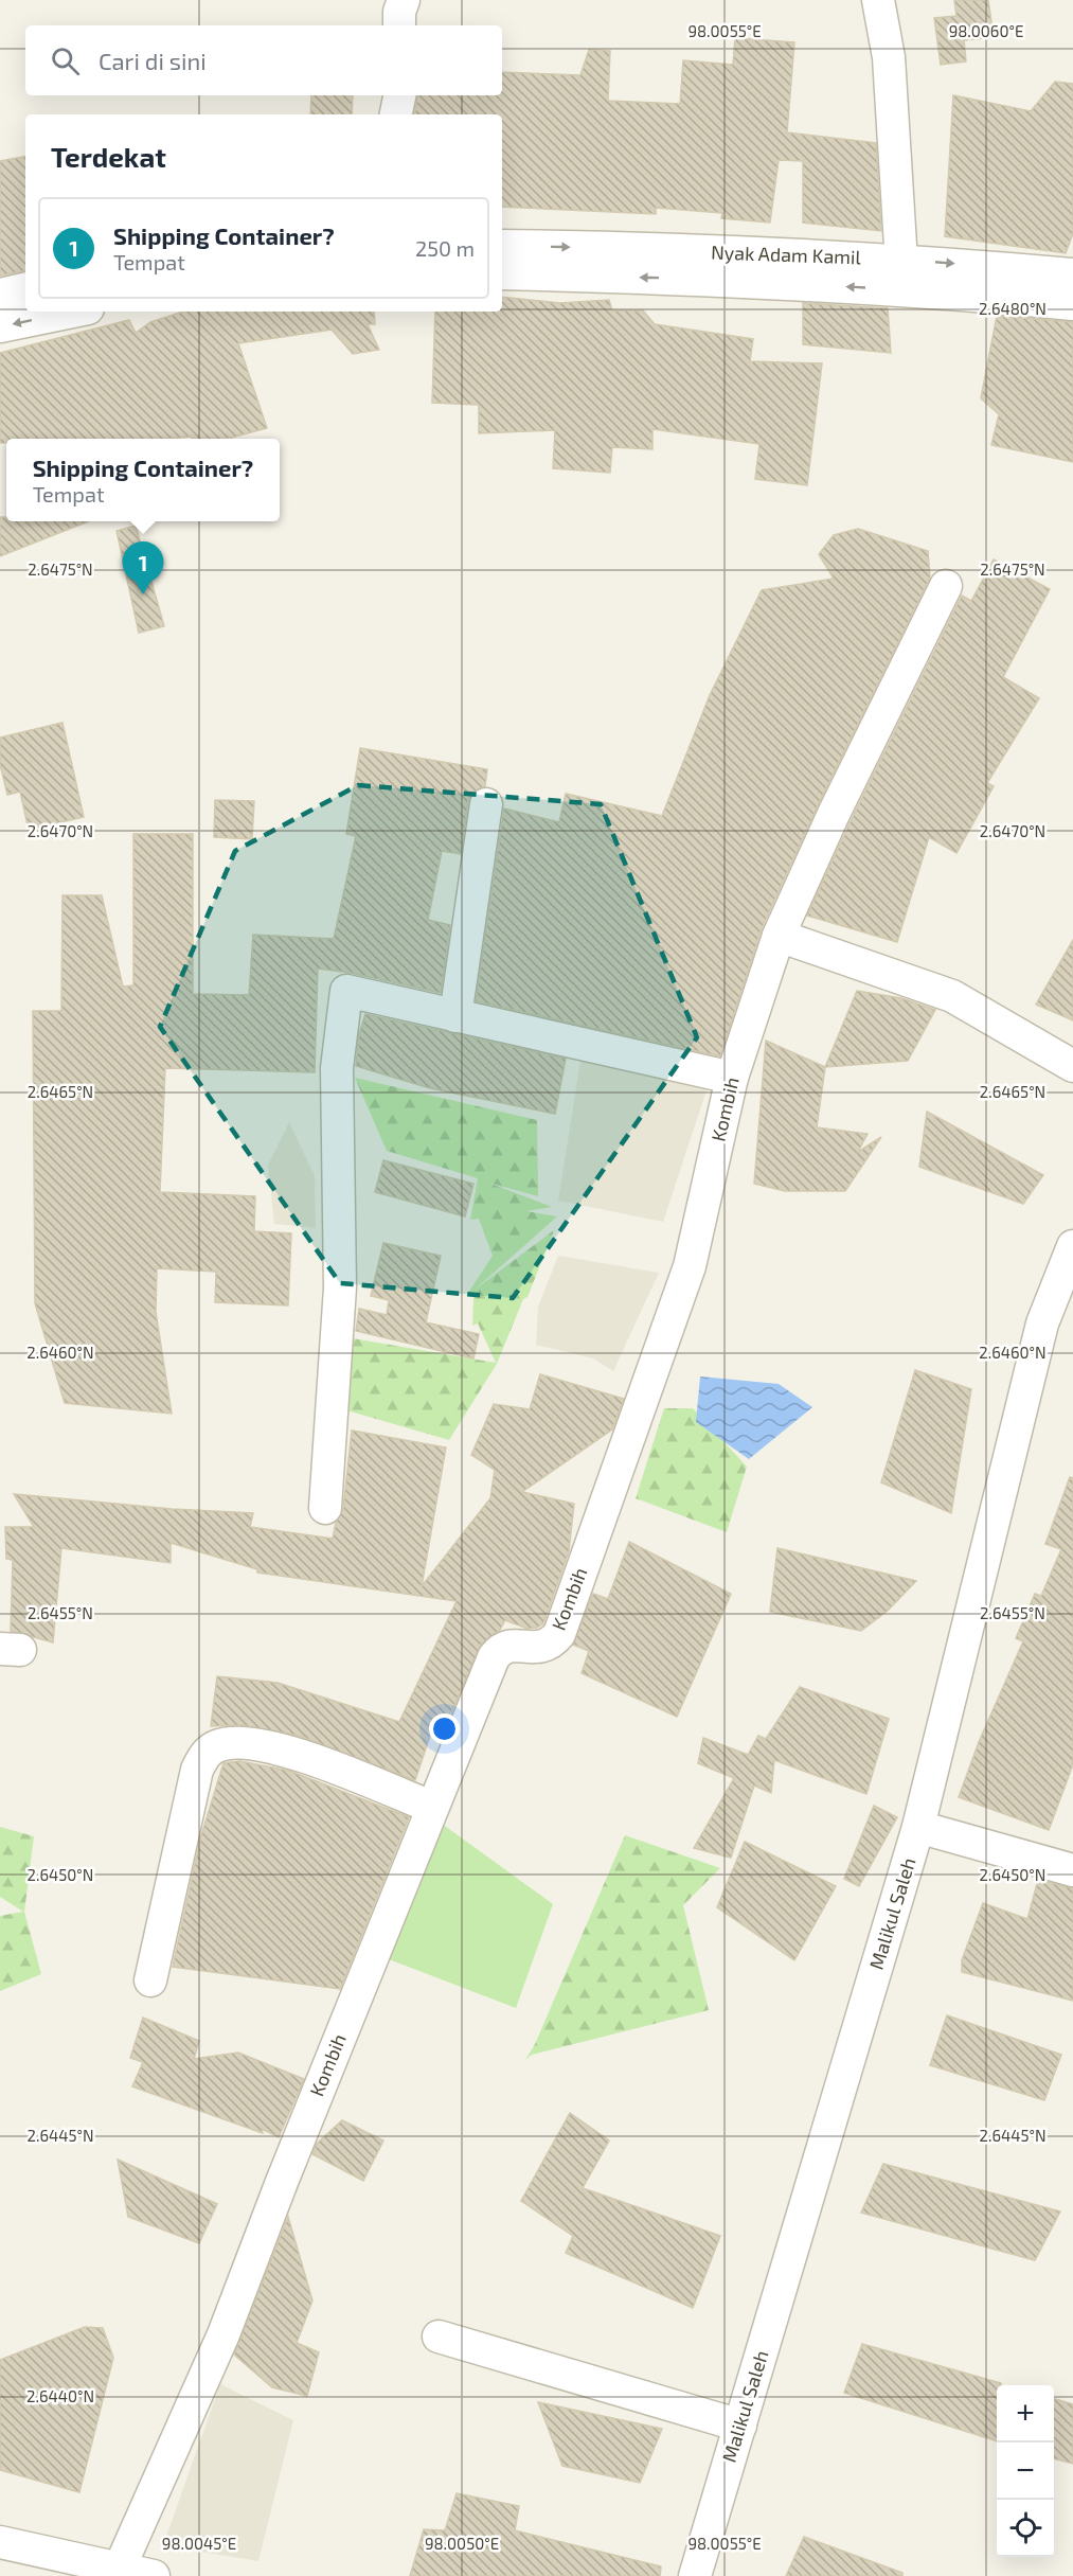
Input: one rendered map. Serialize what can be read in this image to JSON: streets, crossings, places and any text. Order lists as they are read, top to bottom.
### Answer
{
  "streets": {
    "street": ["Nyak Adam Kamil", "Kombih", "Malikul Saleh"]
  },
  "page": {
    "search": "Cari di sini",
    "heading": "Terdekat",
    "list": [
      {
        "mark": "1",
        "name": "Shipping Container?",
        "note": "Tempat",
        "value": "250 m"
      }
    ],
    "popup": ["Shipping Container?", "Tempat"],
    "pins": "1",
    "map_buttons": ["+", "−"]
  },
  "coordinates": [
    "98.0055°E",
    "98.0060°E",
    "2.6480°N",
    "2.6475°N",
    "2.6470°N",
    "2.6465°N",
    "2.6460°N",
    "2.6455°N",
    "2.6450°N",
    "2.6445°N",
    "2.6440°N",
    "98.0045°E",
    "98.0050°E"
  ]
}
